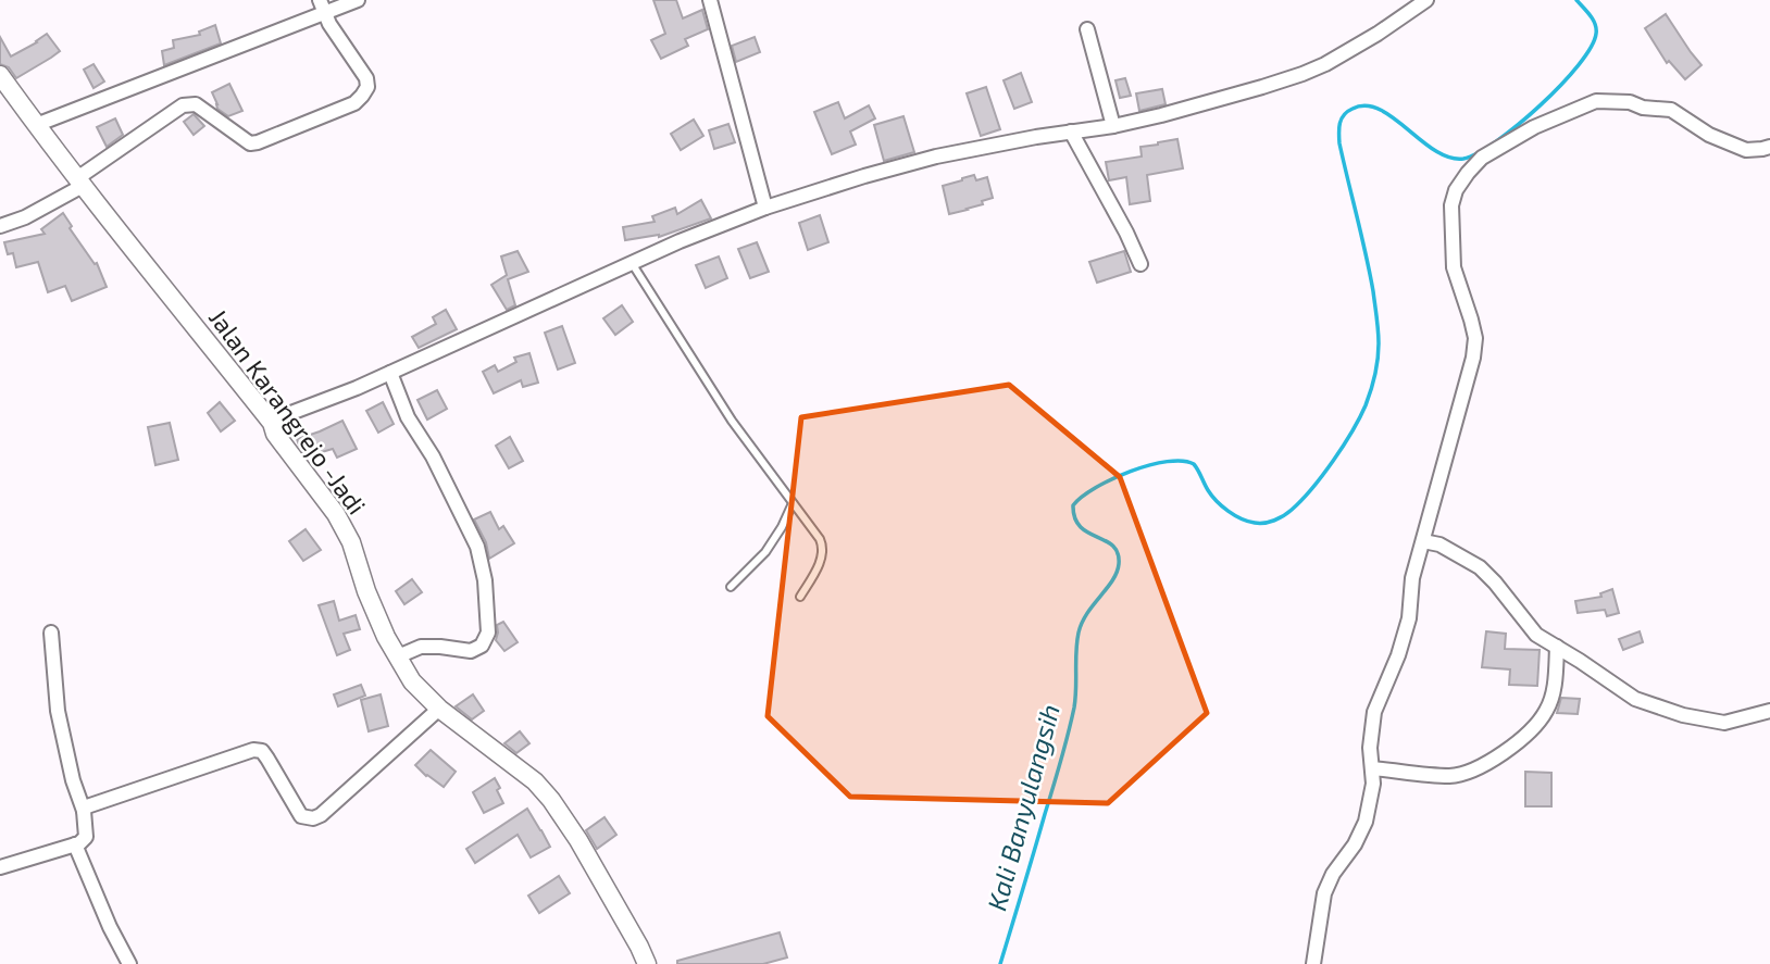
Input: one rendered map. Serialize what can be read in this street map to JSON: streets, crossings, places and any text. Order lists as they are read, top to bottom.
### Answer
{
  "streets": {
    "street": ["Jalan Karangrejo -Jadi"]
  },
  "water": ["Kali Banyulangsih"]
}
